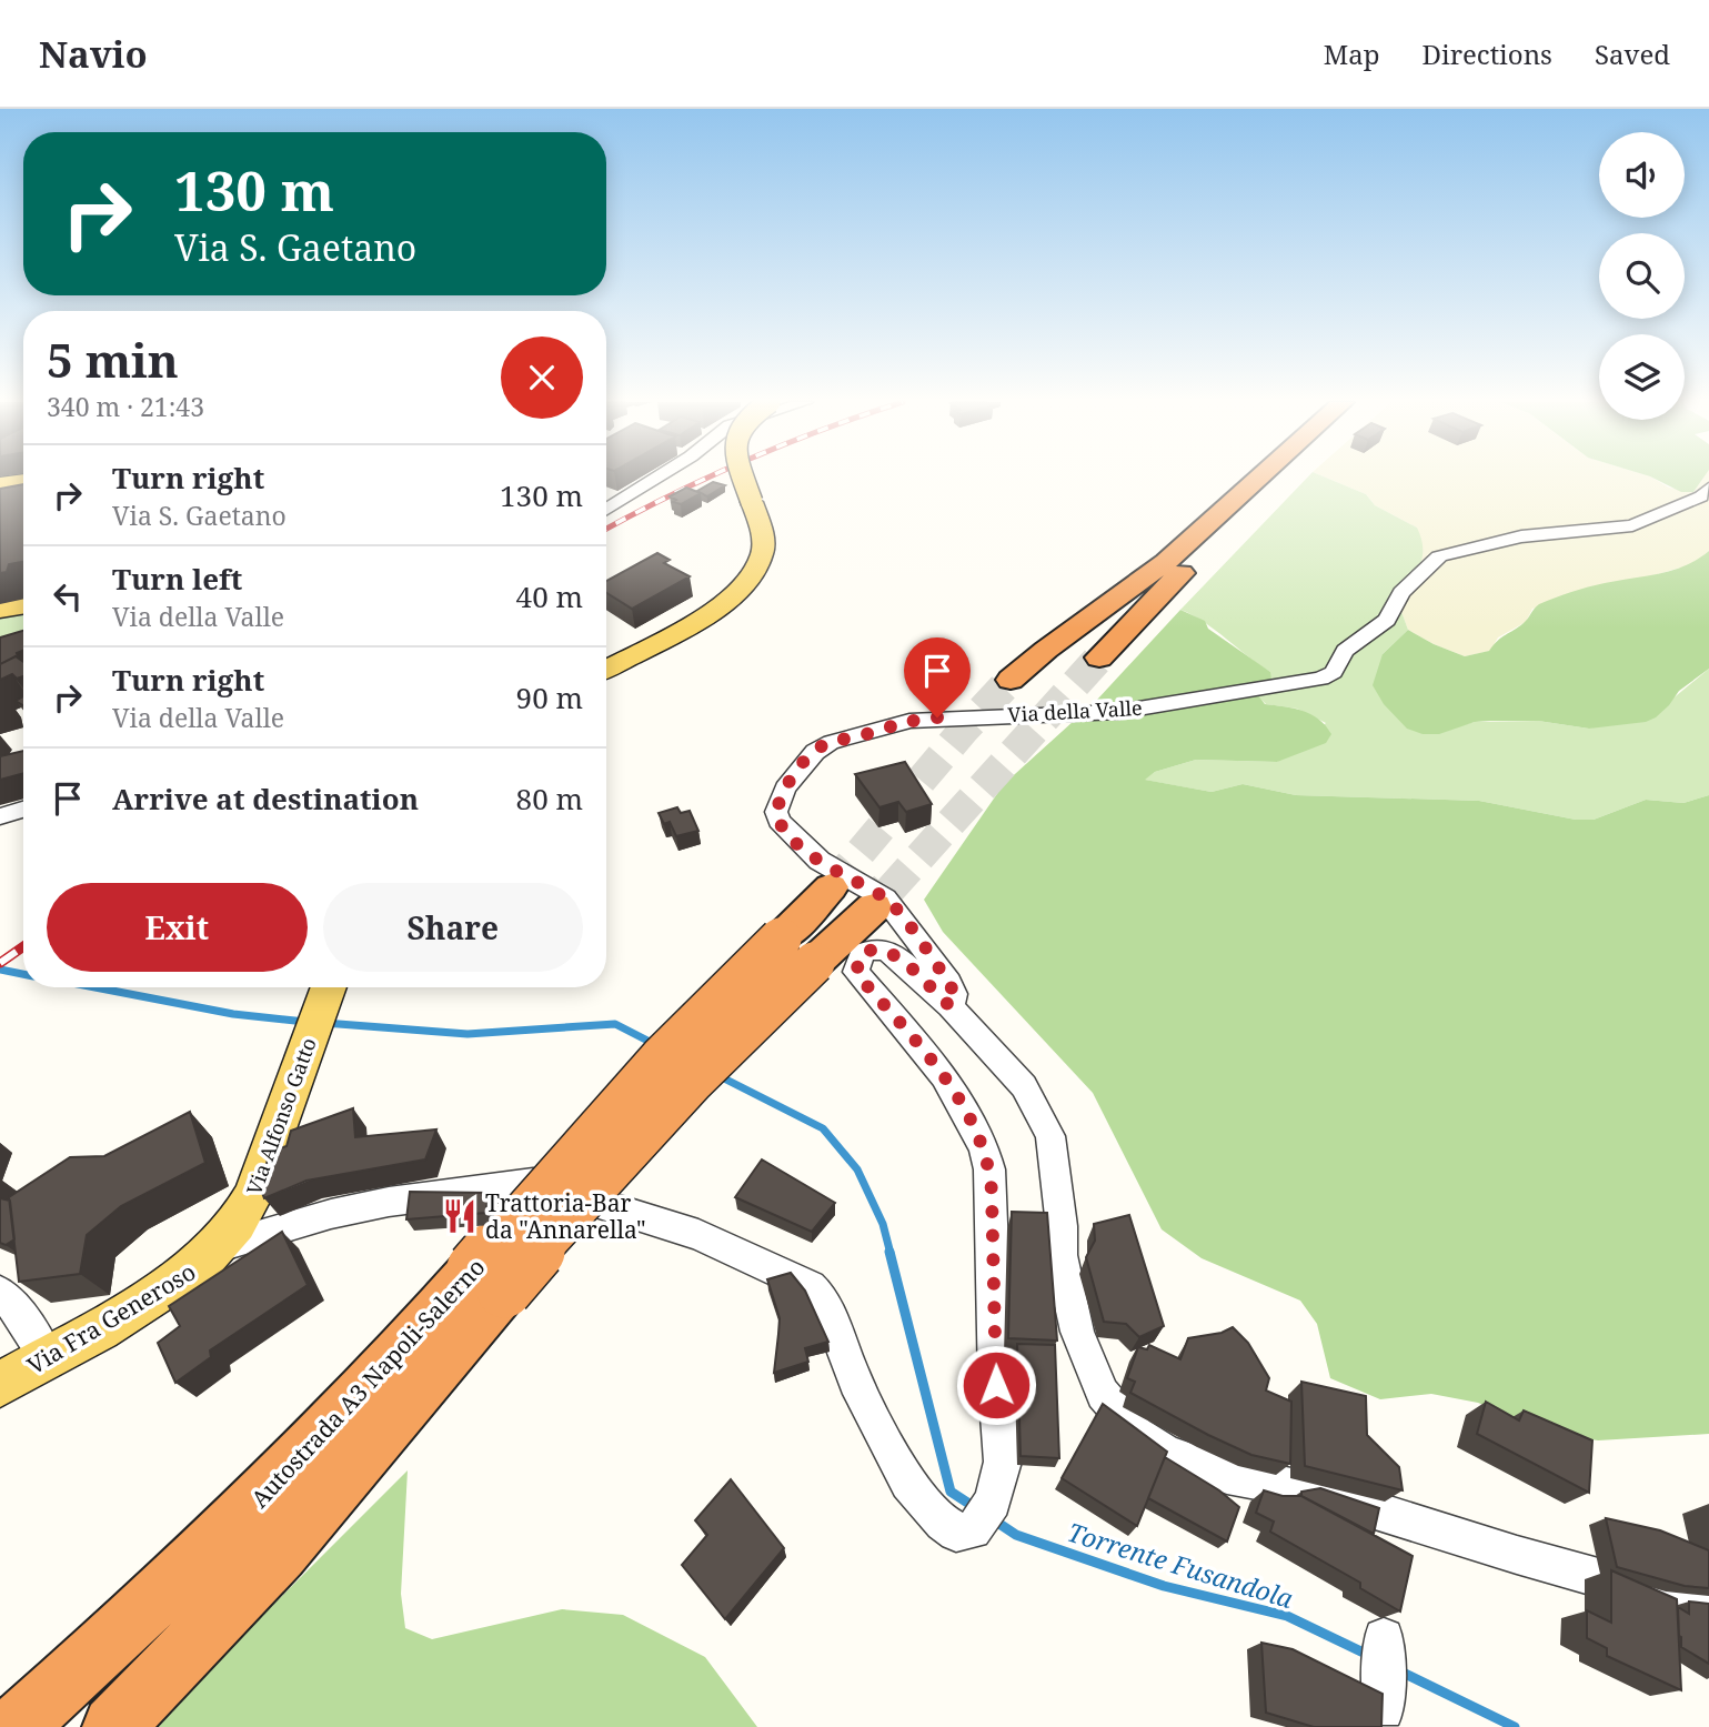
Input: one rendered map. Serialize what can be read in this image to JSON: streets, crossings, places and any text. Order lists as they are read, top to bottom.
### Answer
{
  "streets": {
    "highway": ["Autostrada A3 Napoli-Salerno"],
    "main road": ["Via Alfonso Gatto", "Via Fra Generoso"],
    "street": ["Via della Valle"]
  },
  "crossings": [
    ["Via Alfonso Gatto", "Via Fra Generoso"]
  ],
  "water": ["Torrente Fusandola"],
  "places": {
    "restaurant": ["Trattoria-Bar da \"Annarella\""]
  },
  "page": {
    "header": "Navio",
    "nav": ["Map", "Directions", "Saved"],
    "turn": ["130 m", "Via S. Gaetano"],
    "heading": ["5 min", "340 m · 21:43"],
    "list": [
      {
        "name": "Turn right",
        "note": "Via S. Gaetano",
        "value": "130 m"
      },
      {
        "name": "Turn left",
        "note": "Via della Valle",
        "value": "40 m"
      },
      {
        "name": "Turn right",
        "note": "Via della Valle",
        "value": "90 m"
      },
      {
        "name": "Arrive at destination",
        "value": "80 m"
      }
    ],
    "buttons": ["Exit", "Share"]
  }
}
